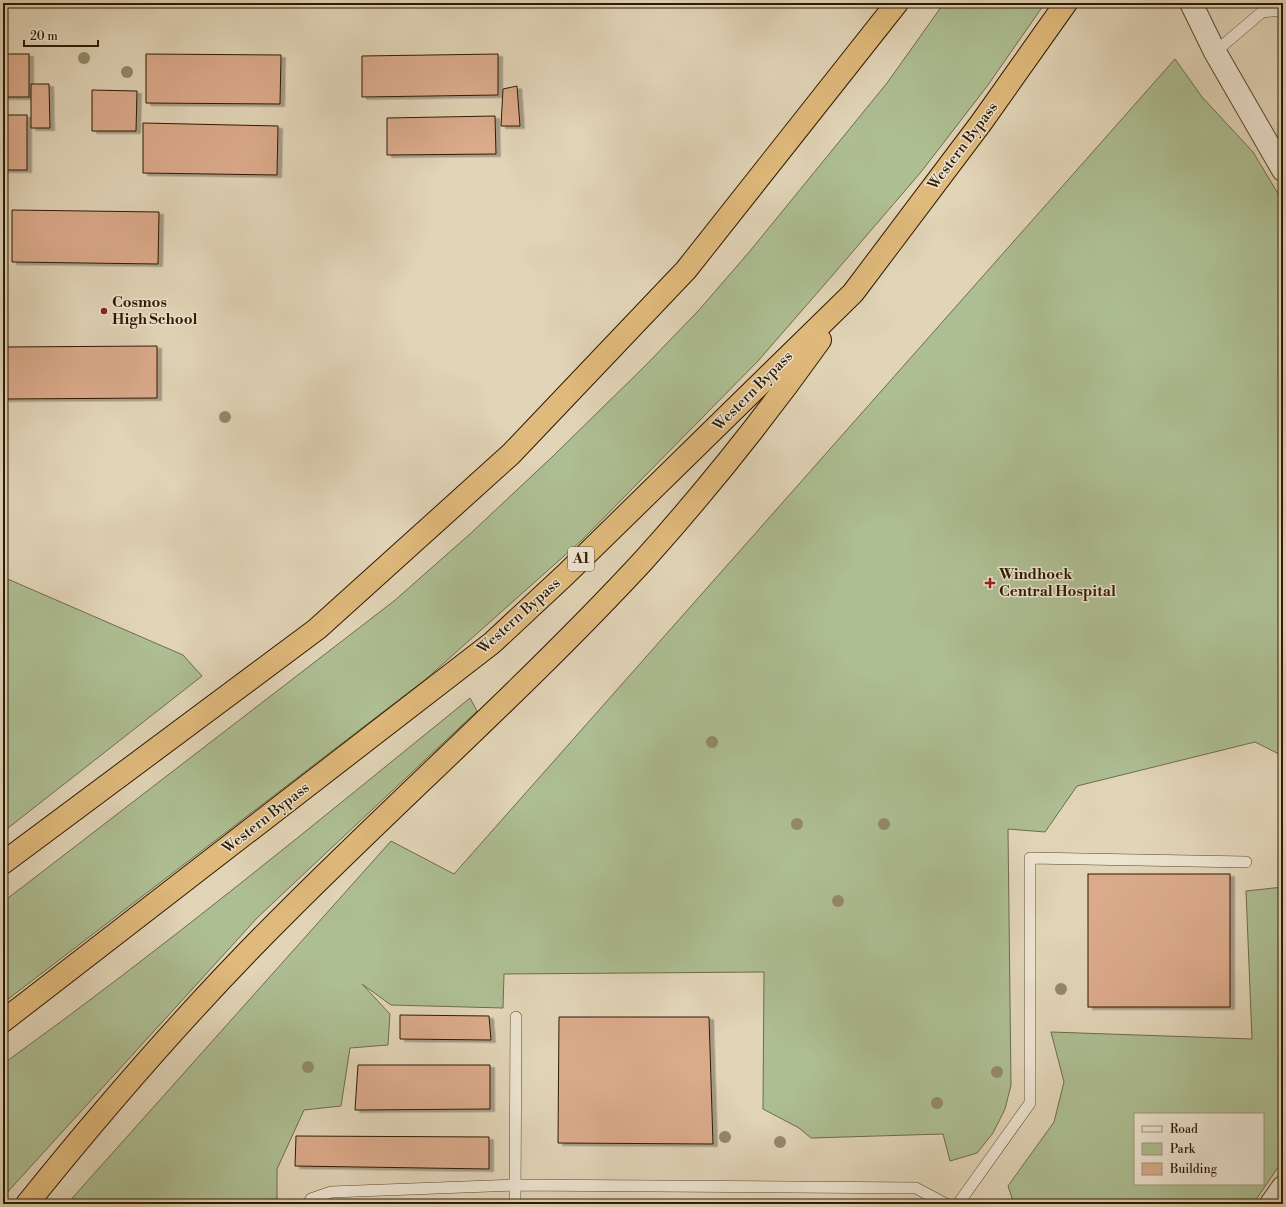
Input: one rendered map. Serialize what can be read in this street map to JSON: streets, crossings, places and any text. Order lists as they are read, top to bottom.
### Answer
{
  "streets": {
    "highway": ["Western Bypass", "A1"]
  },
  "places": {
    "other": ["Cosmos High School"],
    "health": ["Windhoek Central Hospital"]
  },
  "legend": ["Road", "Park", "Building"],
  "scale_bar": "20 m"
}
